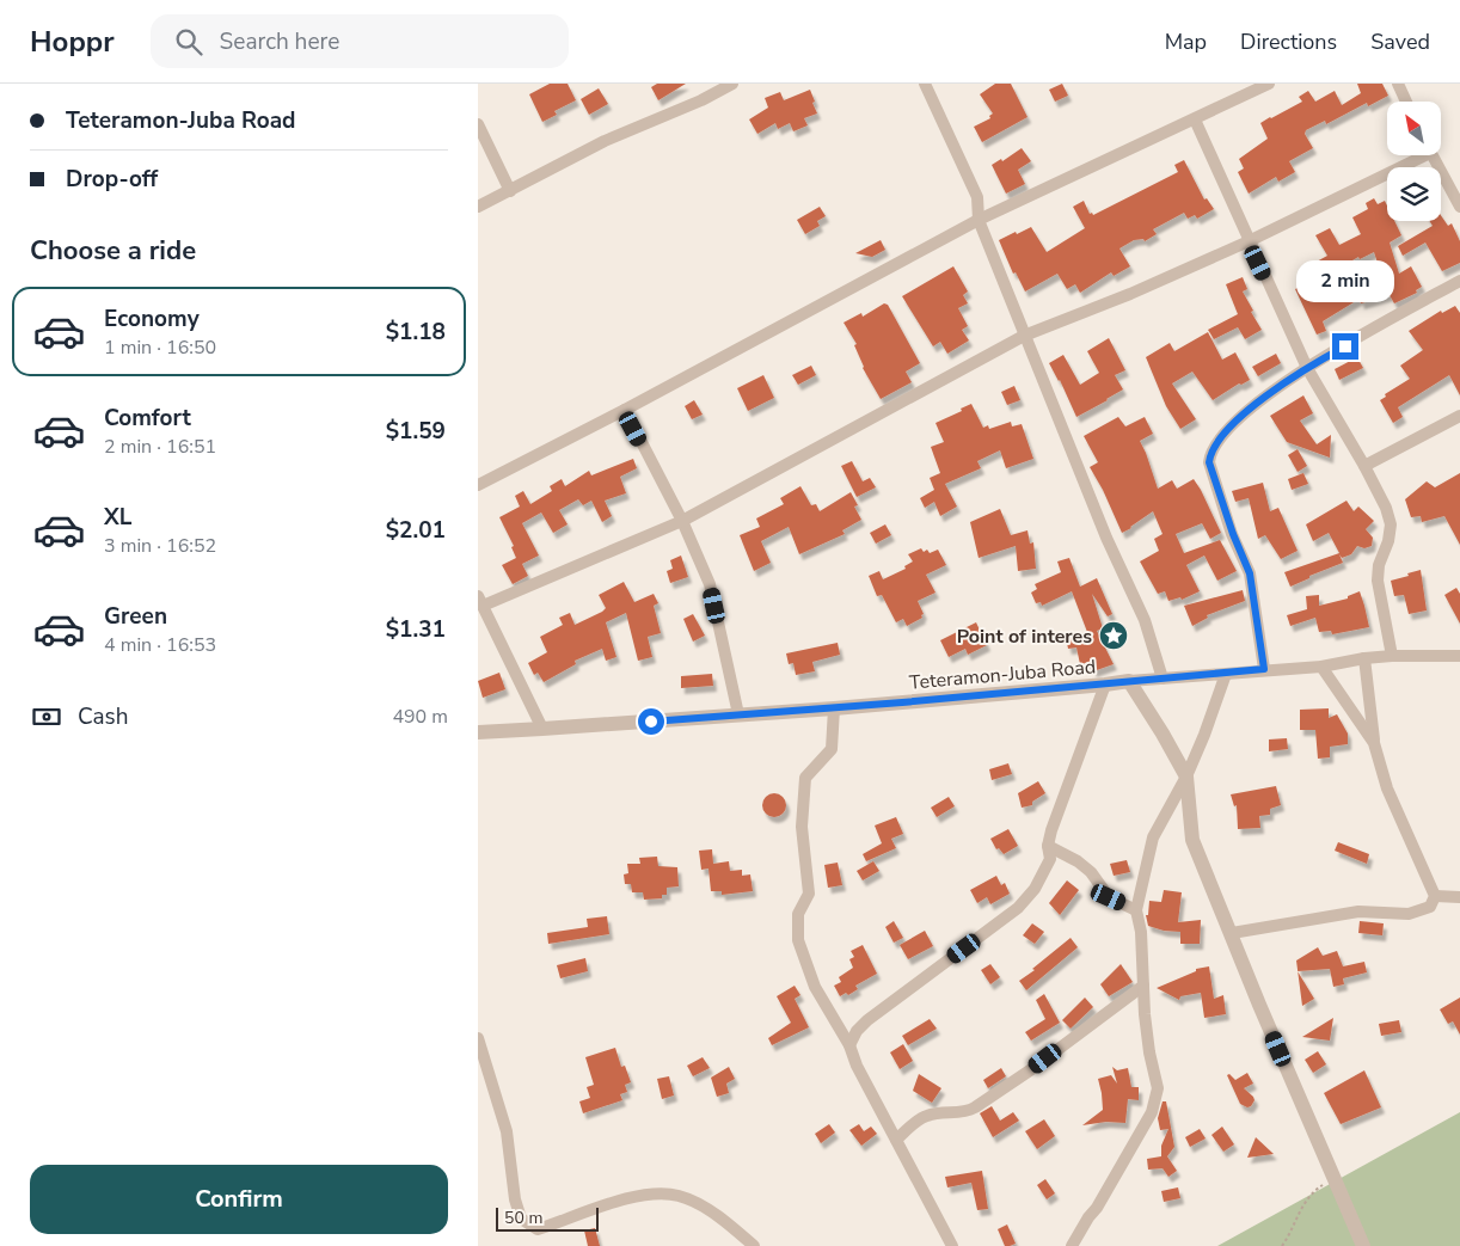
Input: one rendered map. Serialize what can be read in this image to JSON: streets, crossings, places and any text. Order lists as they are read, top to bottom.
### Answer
{
  "streets": {
    "street": ["Teteramon-Juba Road"]
  },
  "places": {
    "place": ["Point of interes"]
  },
  "scale_bar": "50 m",
  "north": "top left",
  "page": {
    "header": "Hoppr",
    "search": "Search here",
    "nav": ["Map", "Directions", "Saved"],
    "banner": ["Teteramon-Juba Road", "Drop-off"],
    "heading": "Choose a ride",
    "bubble": "2 min",
    "list": [
      {
        "name": "Economy",
        "note": "1 min · 16:50",
        "value": "$1.18"
      },
      {
        "name": "Comfort",
        "note": "2 min · 16:51",
        "value": "$1.59"
      },
      {
        "name": "XL",
        "note": "3 min · 16:52",
        "value": "$2.01"
      },
      {
        "name": "Green",
        "note": "4 min · 16:53",
        "value": "$1.31"
      }
    ],
    "pay": ["Cash", "490 m"],
    "buttons": "Confirm",
    "scale": "50 m"
  }
}
